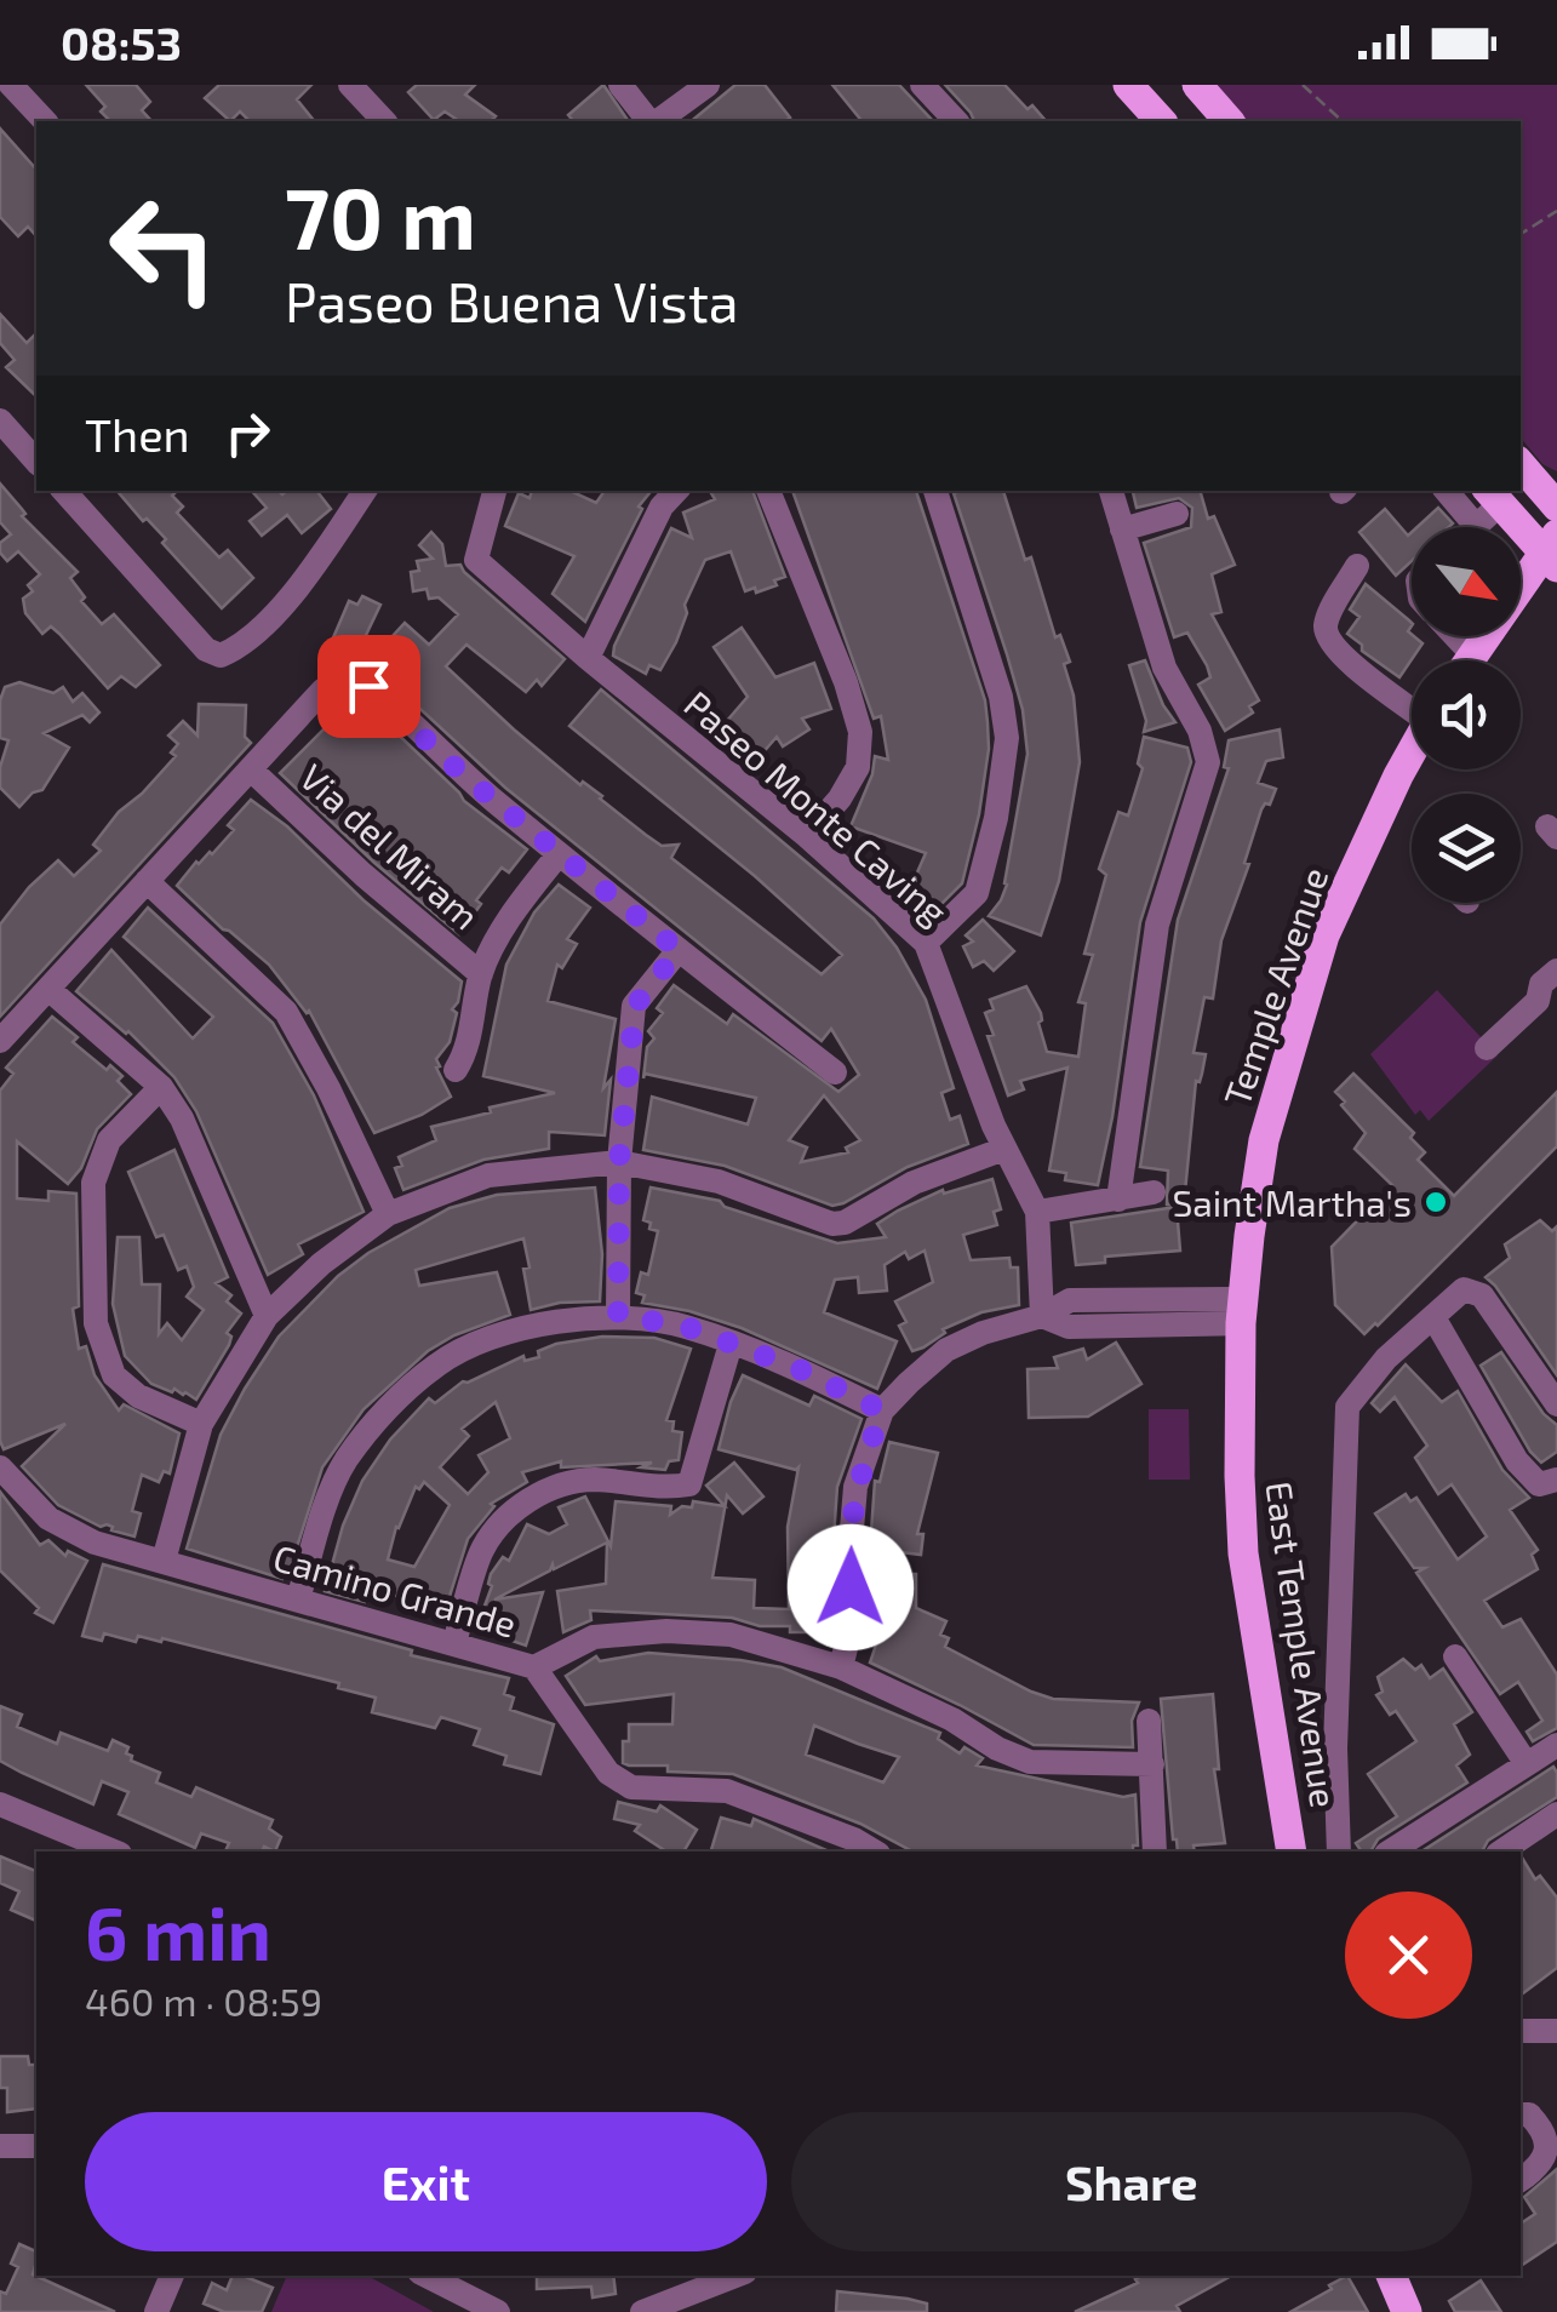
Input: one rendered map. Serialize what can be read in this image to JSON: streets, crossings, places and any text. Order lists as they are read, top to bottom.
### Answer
{
  "streets": {
    "main road": ["Temple Avenue", "East Temple Avenue"],
    "street": ["Paseo Monte Caving", "Via del Miram", "Camino Grande"]
  },
  "crossings": [
    ["Temple Avenue", "East Temple Avenue"]
  ],
  "places": ["Saint Martha's"],
  "north": "bottom right",
  "page": {
    "status": "08:53",
    "turn": ["70 m", "Paseo Buena Vista"],
    "then": "Then",
    "heading": ["6 min", "460 m · 08:59"],
    "buttons": ["Exit", "Share"]
  }
}
